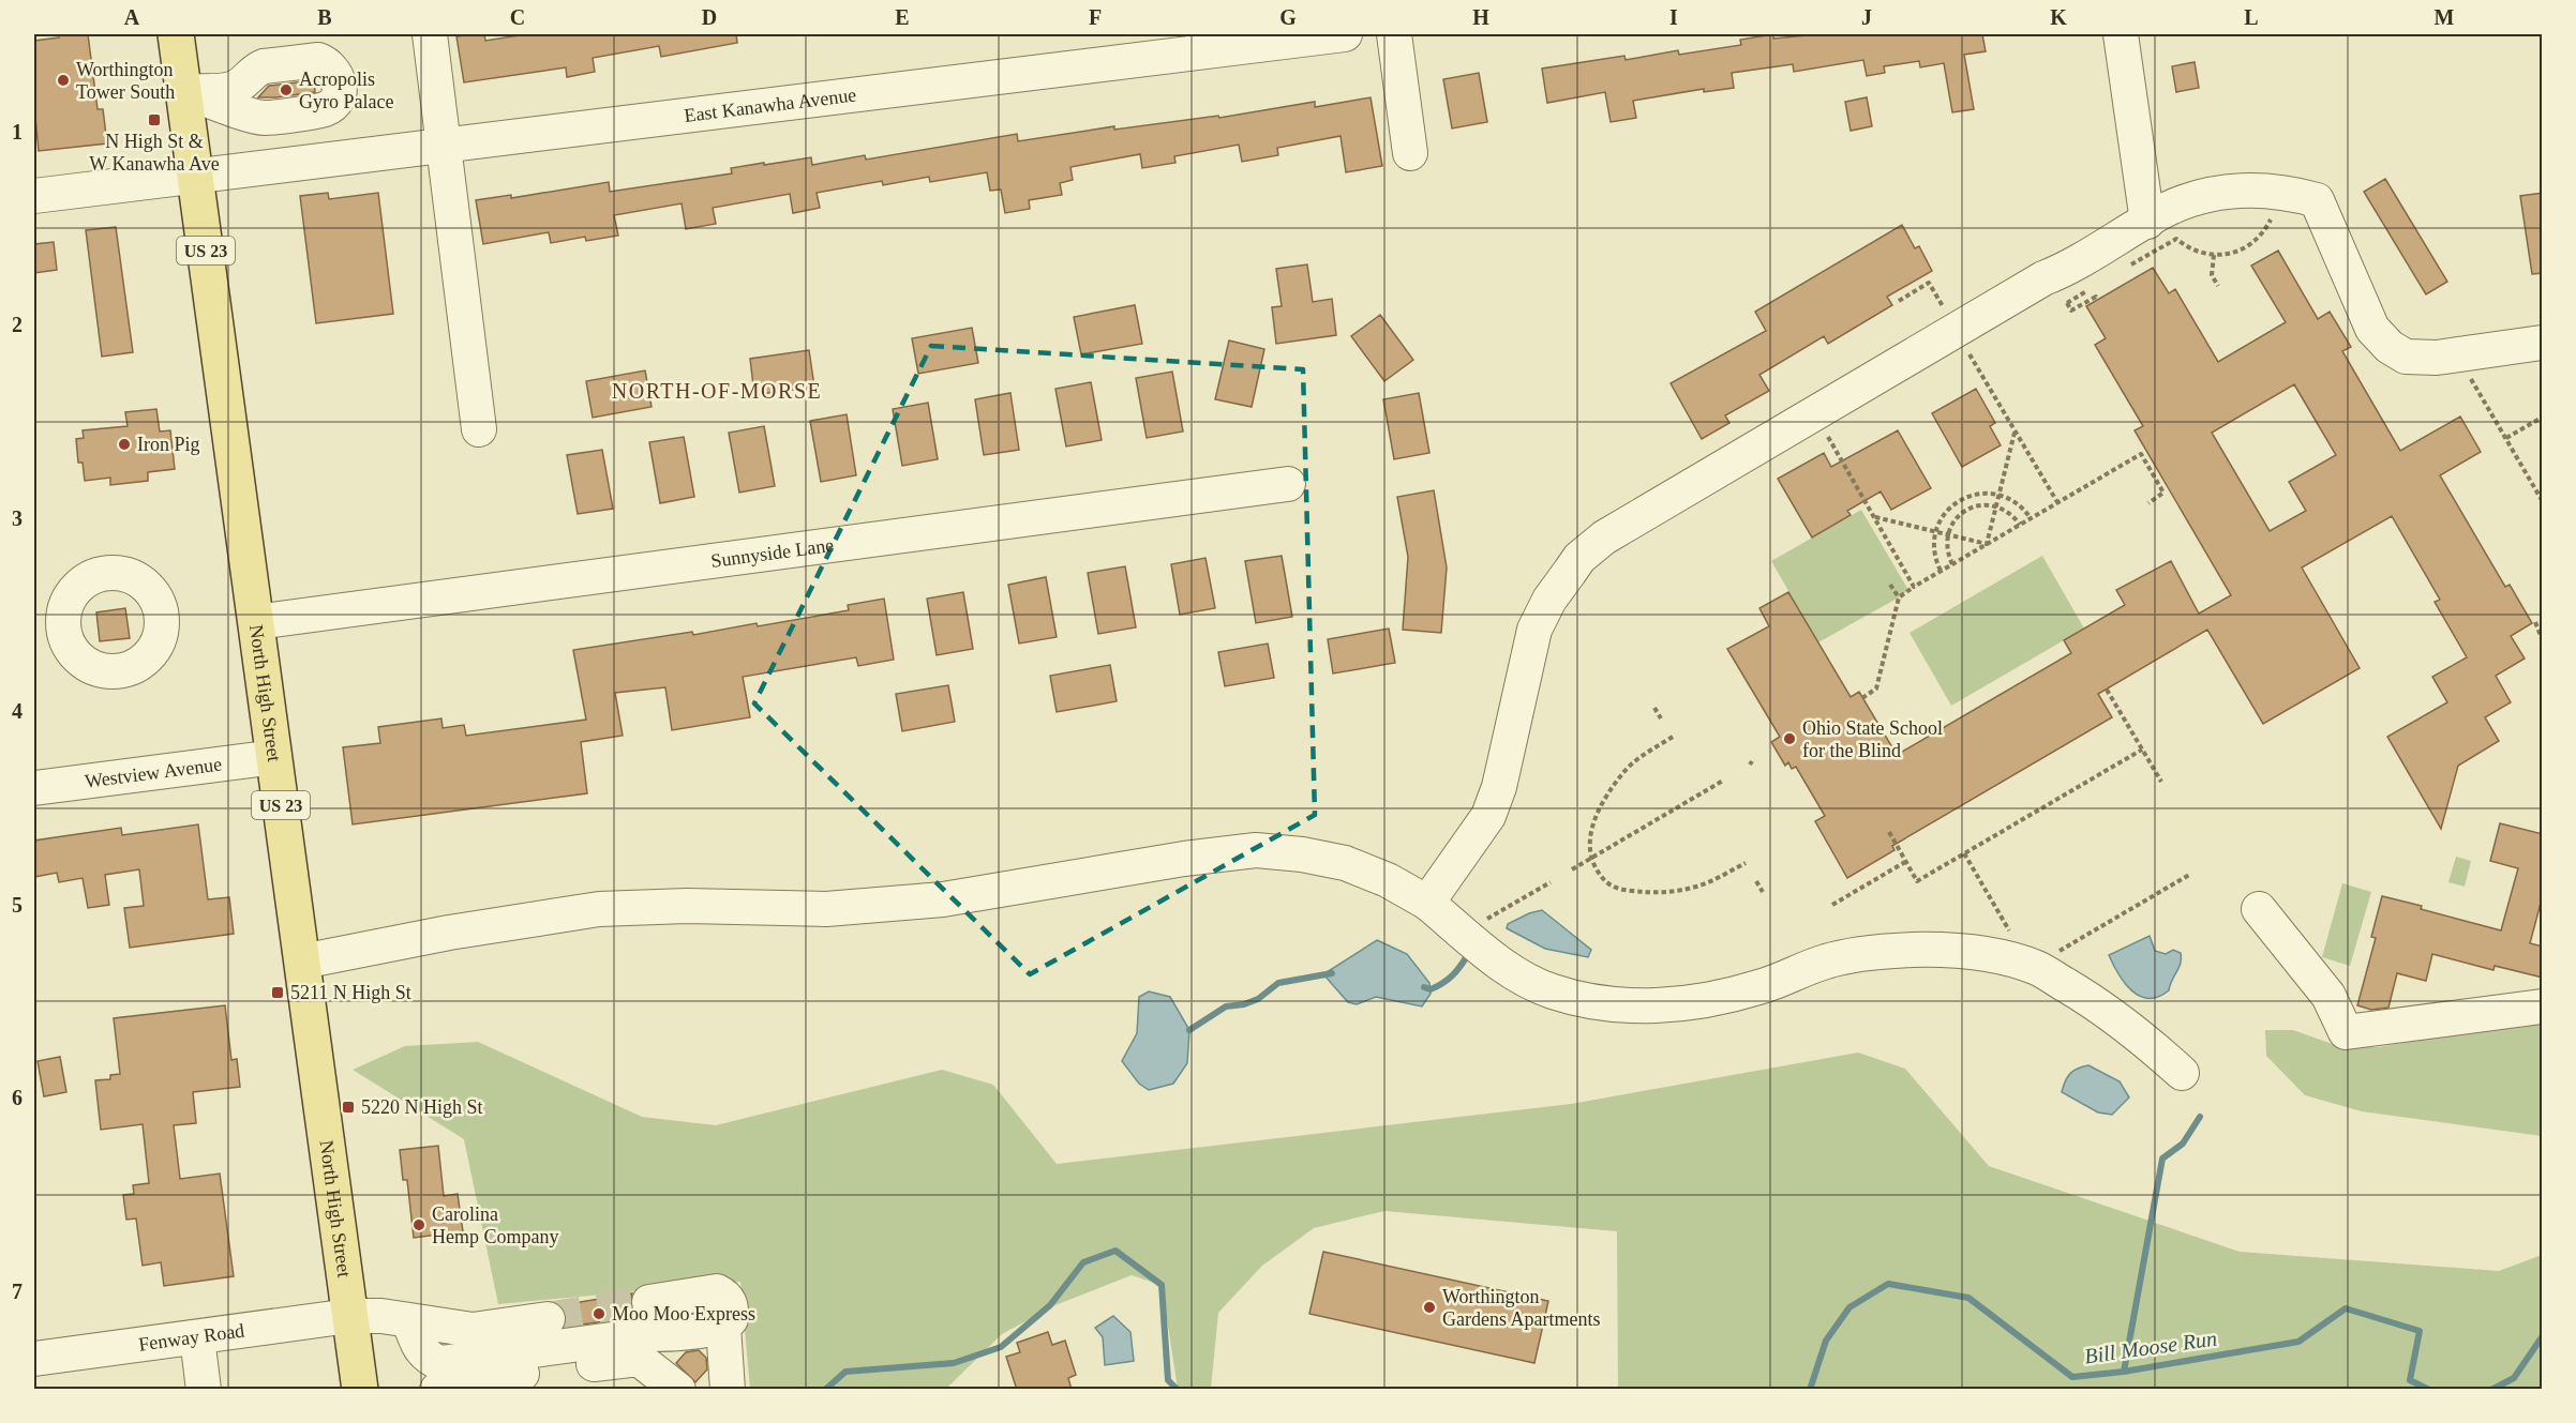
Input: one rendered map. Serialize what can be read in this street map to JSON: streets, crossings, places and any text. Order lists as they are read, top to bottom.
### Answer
{
  "streets": {
    "main road": ["US 23", "North High Street"],
    "street": [
      "East Kanawha Avenue",
      "Sunnyside Lane",
      "Westview Avenue",
      "Fenway Road"
    ]
  },
  "crossings": [
    ["East Kanawha Avenue", "North High Street"],
    ["Sunnyside Lane", "North High Street"],
    ["North High Street", "Westview Avenue"],
    ["North High Street", "Fenway Road"]
  ],
  "districts": ["NORTH-OF-MORSE"],
  "water": ["Bill Moose Run"],
  "places": {
    "other": [
      "Worthington Tower South",
      "Acropolis Gyro Palace",
      "Iron Pig",
      "Ohio State School for the Blind",
      "Carolina Hemp Company",
      "Worthington Gardens Apartments",
      "Moo Moo Express"
    ],
    "transit": ["N High St & W Kanawha Ave", "5211 N High St", "5220 N High St"]
  },
  "grid": {
    "columns": [
      "A",
      "B",
      "C",
      "D",
      "E",
      "F",
      "G",
      "H",
      "I",
      "J",
      "K",
      "L",
      "M"
    ],
    "rows": [
      "1",
      "2",
      "3",
      "4",
      "5",
      "6",
      "7"
    ]
  }
}
